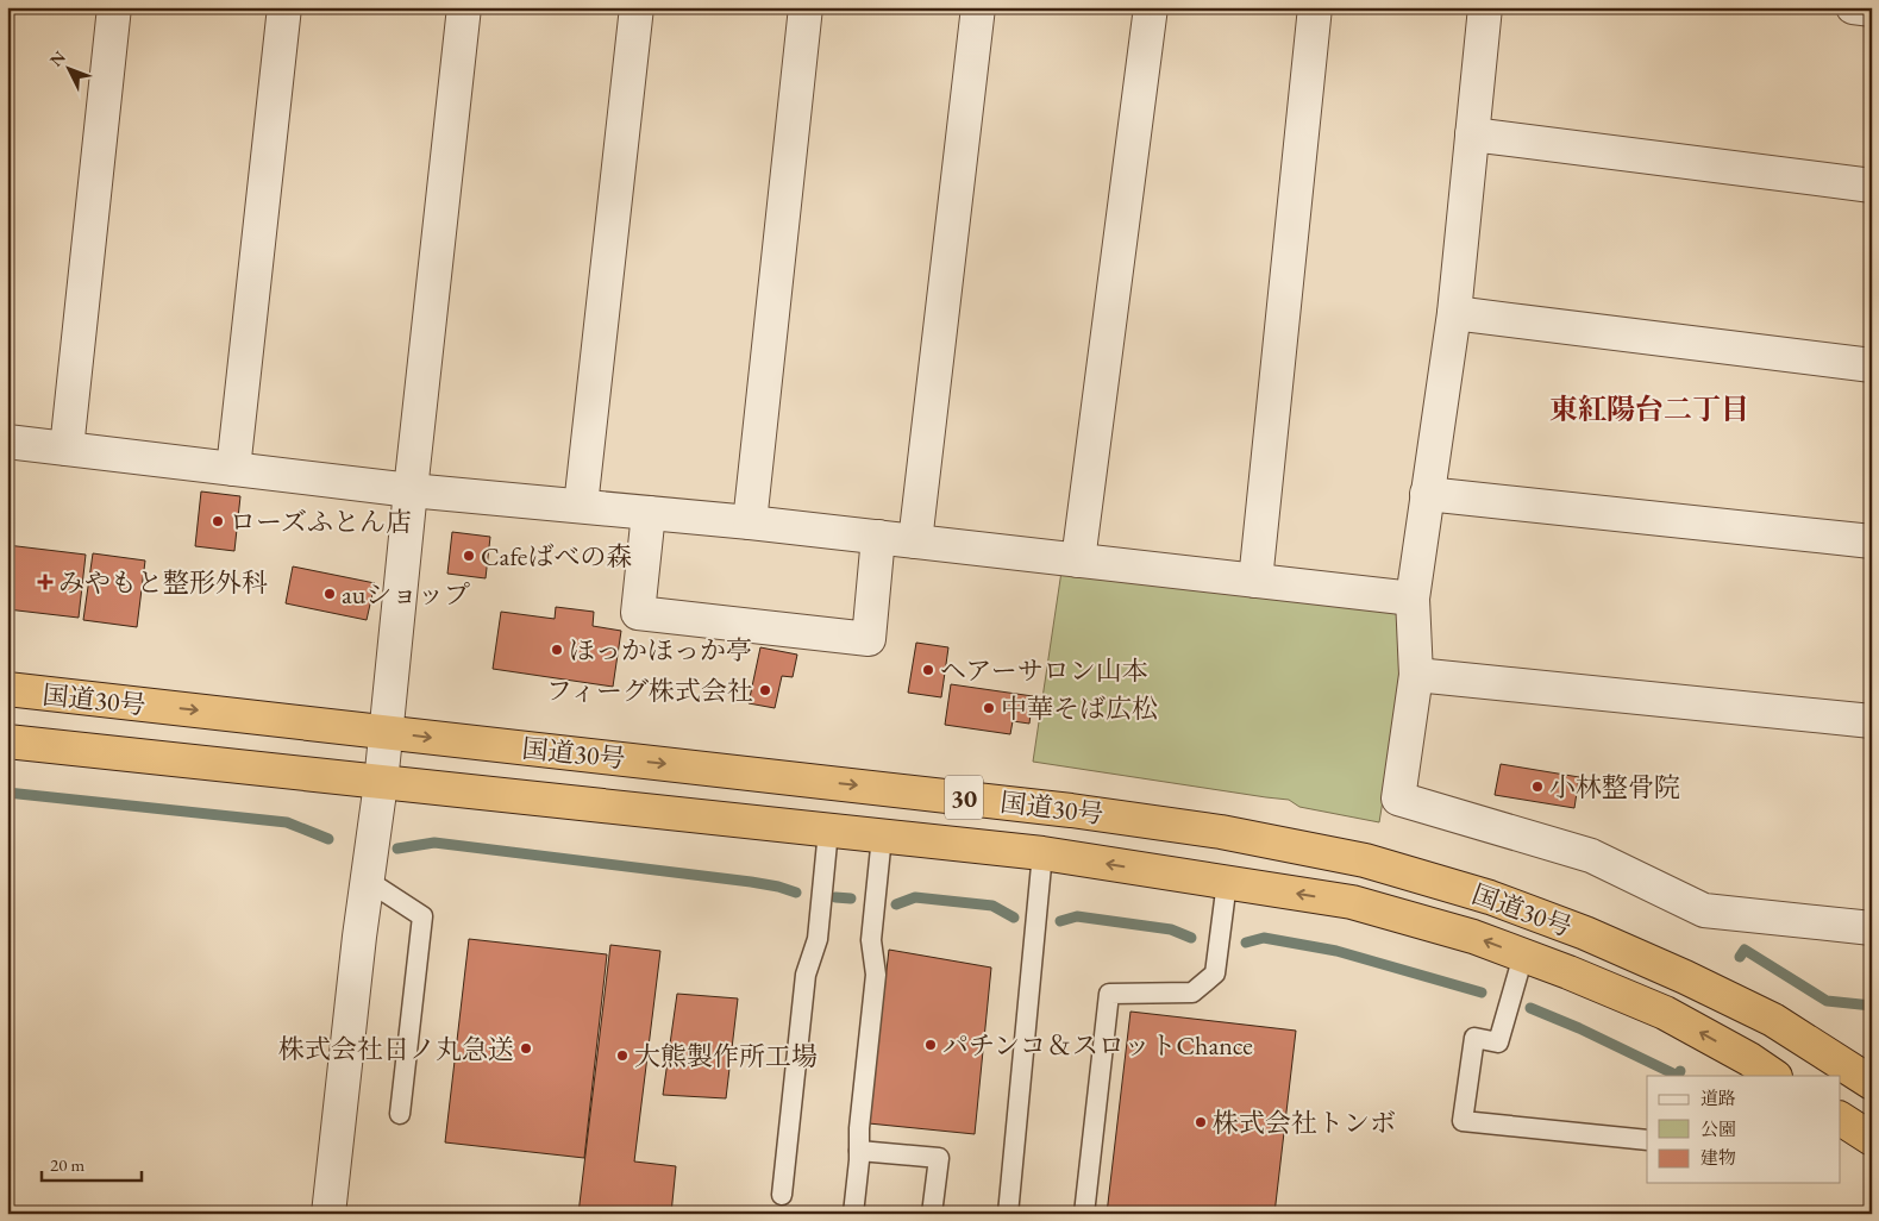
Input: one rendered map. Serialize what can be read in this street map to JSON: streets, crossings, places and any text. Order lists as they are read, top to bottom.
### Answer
{
  "streets": {
    "highway": ["国道30号", "30"]
  },
  "districts": ["東紅陽台二丁目"],
  "places": {
    "other": [
      "ローズふとん店",
      "Cafeばべの森",
      "auショップ",
      "ほっかほっか亭",
      "ヘアーサロン山本",
      "フィーグ株式会社",
      "中華そば広松",
      "小林整骨院",
      "パチンコ＆スロットChance",
      "株式会社日ノ丸急送",
      "大熊製作所工場",
      "株式会社トンボ"
    ],
    "health": ["みやもと整形外科"]
  },
  "legend": ["道路", "公園", "建物"],
  "scale_bar": "20 m",
  "north": "top left"
}
